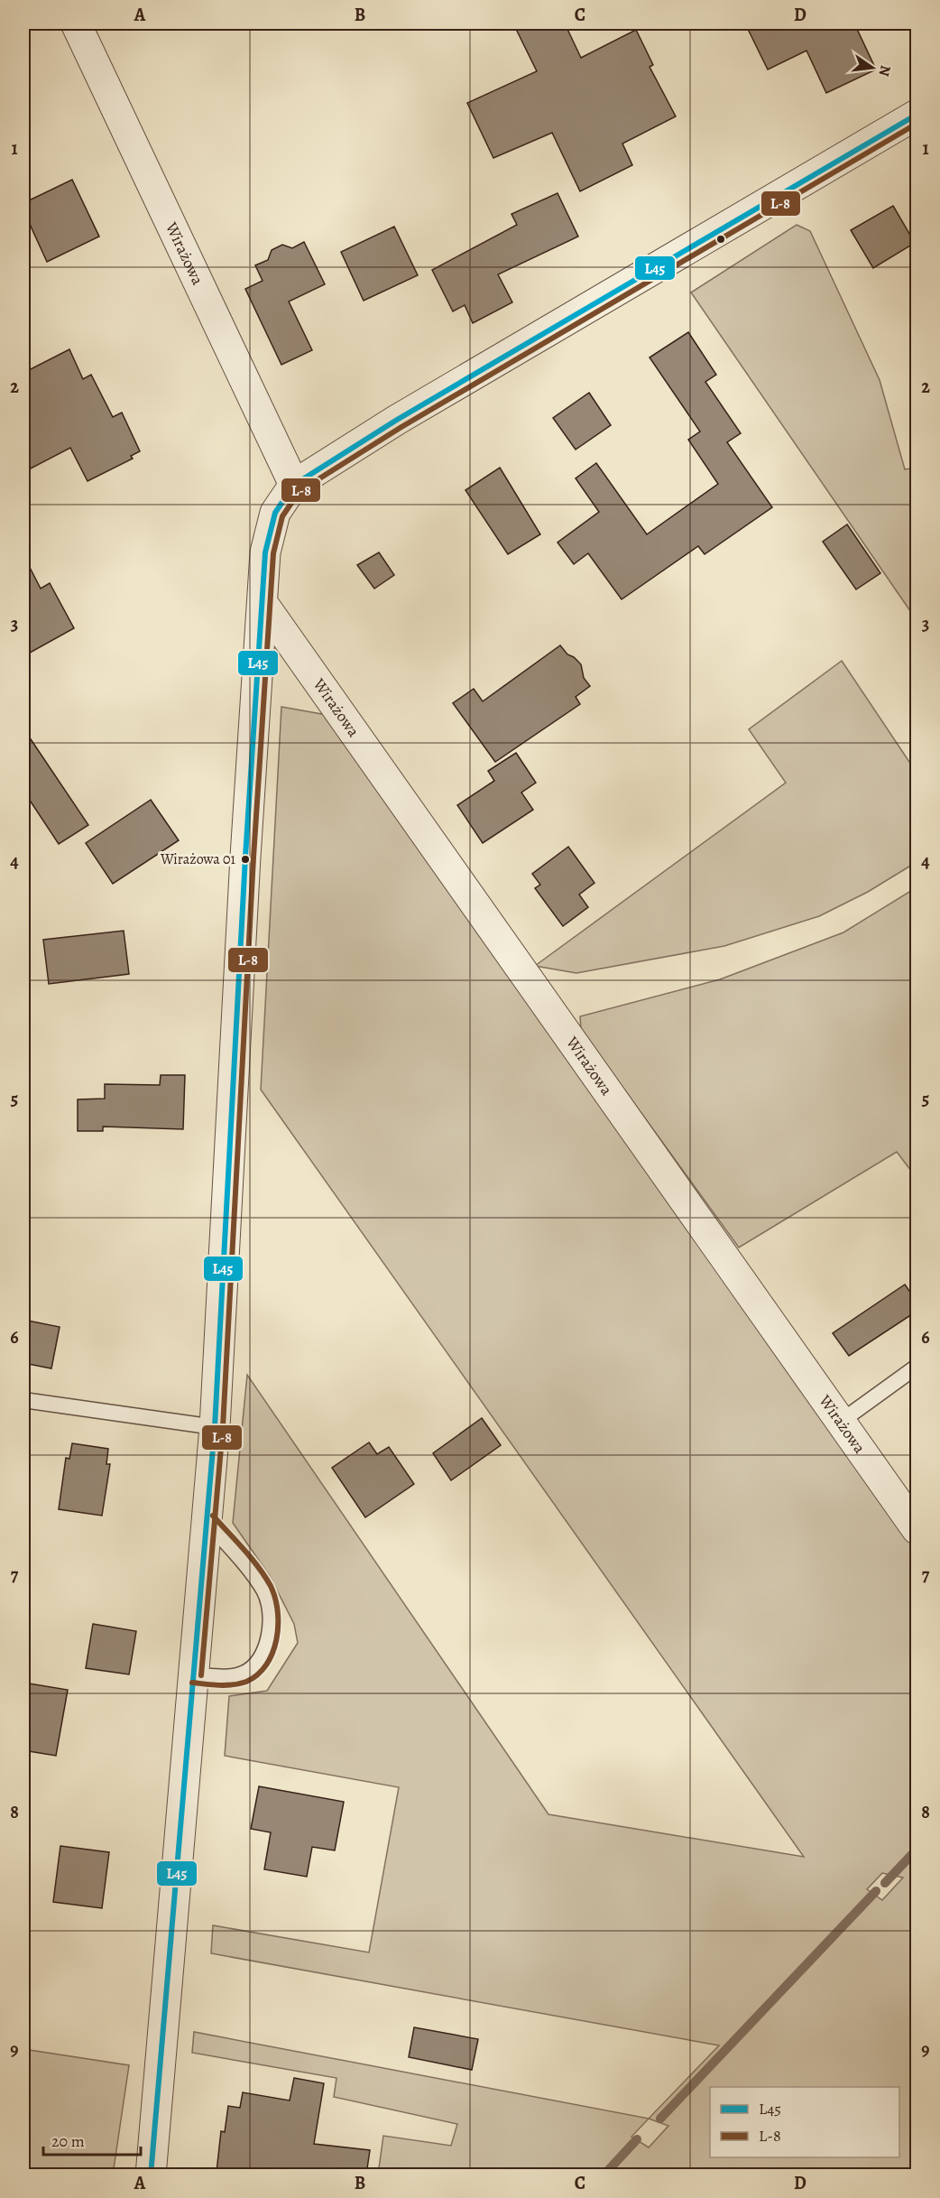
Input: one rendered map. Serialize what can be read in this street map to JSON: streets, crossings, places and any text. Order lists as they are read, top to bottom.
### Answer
{
  "streets": {
    "street": ["Wirażowa"]
  },
  "places": ["Wirażowa 01"],
  "lines": ["transit line L45", "transit line L-8"],
  "legend": ["L45", "L-8"],
  "scale_bar": "20 m",
  "north": "right",
  "grid": {
    "columns": [
      "A",
      "B",
      "C",
      "D"
    ],
    "rows": [
      "1",
      "2",
      "3",
      "4",
      "5",
      "6",
      "7",
      "8",
      "9"
    ]
  }
}
